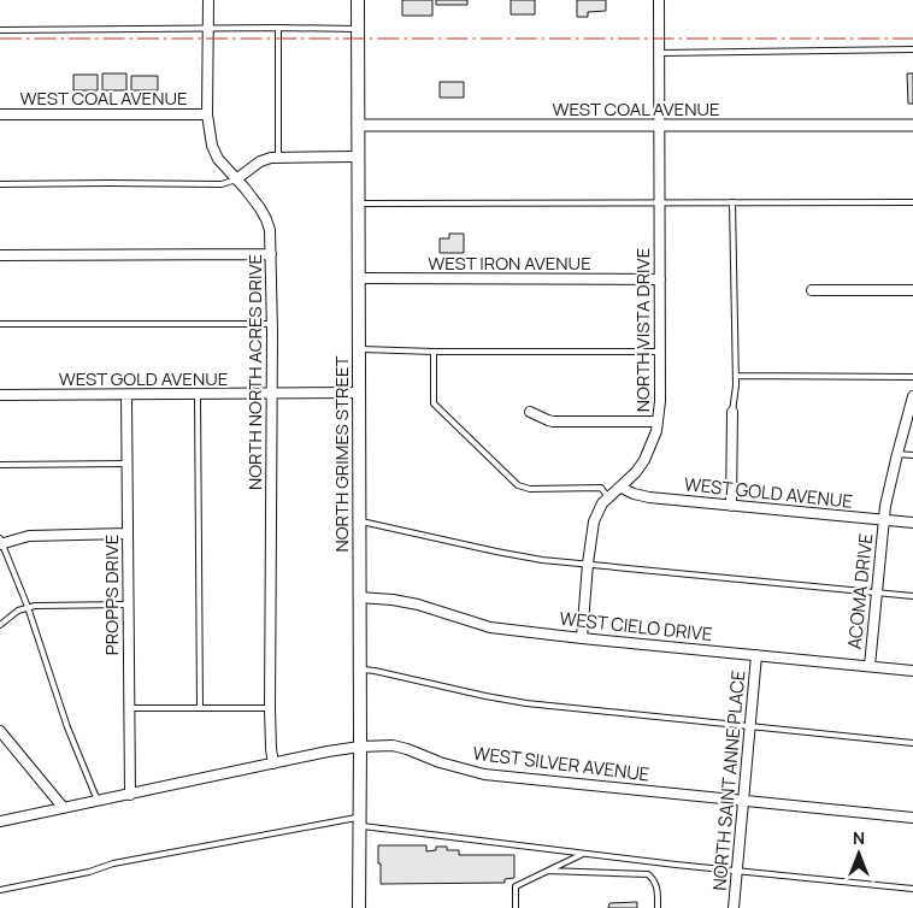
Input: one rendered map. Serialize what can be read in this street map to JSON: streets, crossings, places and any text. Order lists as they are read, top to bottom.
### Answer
{
  "streets": {
    "main road": ["NORTH GRIMES STREET"],
    "street": [
      "WEST COAL AVENUE",
      "WEST IRON AVENUE",
      "NORTH VISTA DRIVE",
      "NORTH NORTH ACRES DRIVE",
      "WEST GOLD AVENUE",
      "ACOMA DRIVE",
      "PROPPS DRIVE",
      "WEST CIELO DRIVE",
      "WEST SILVER AVENUE",
      "NORTH SAINT ANNE PLACE"
    ]
  },
  "crossings": [
    ["WEST COAL AVENUE", "NORTH VISTA DRIVE"],
    ["WEST COAL AVENUE", "NORTH NORTH ACRES DRIVE"],
    ["WEST COAL AVENUE", "NORTH GRIMES STREET"],
    ["WEST IRON AVENUE", "NORTH VISTA DRIVE"],
    ["WEST IRON AVENUE", "NORTH GRIMES STREET"],
    ["NORTH VISTA DRIVE", "WEST GOLD AVENUE"],
    ["NORTH VISTA DRIVE", "WEST CIELO DRIVE"],
    ["NORTH NORTH ACRES DRIVE", "WEST GOLD AVENUE"],
    ["NORTH NORTH ACRES DRIVE", "WEST SILVER AVENUE"],
    ["WEST GOLD AVENUE", "NORTH GRIMES STREET"],
    ["WEST GOLD AVENUE", "ACOMA DRIVE"],
    ["WEST GOLD AVENUE", "PROPPS DRIVE"],
    ["NORTH GRIMES STREET", "WEST CIELO DRIVE"],
    ["NORTH GRIMES STREET", "WEST SILVER AVENUE"],
    ["ACOMA DRIVE", "WEST CIELO DRIVE"],
    ["PROPPS DRIVE", "WEST SILVER AVENUE"],
    ["WEST CIELO DRIVE", "NORTH SAINT ANNE PLACE"],
    ["WEST SILVER AVENUE", "NORTH SAINT ANNE PLACE"]
  ],
  "north": "top"
}
